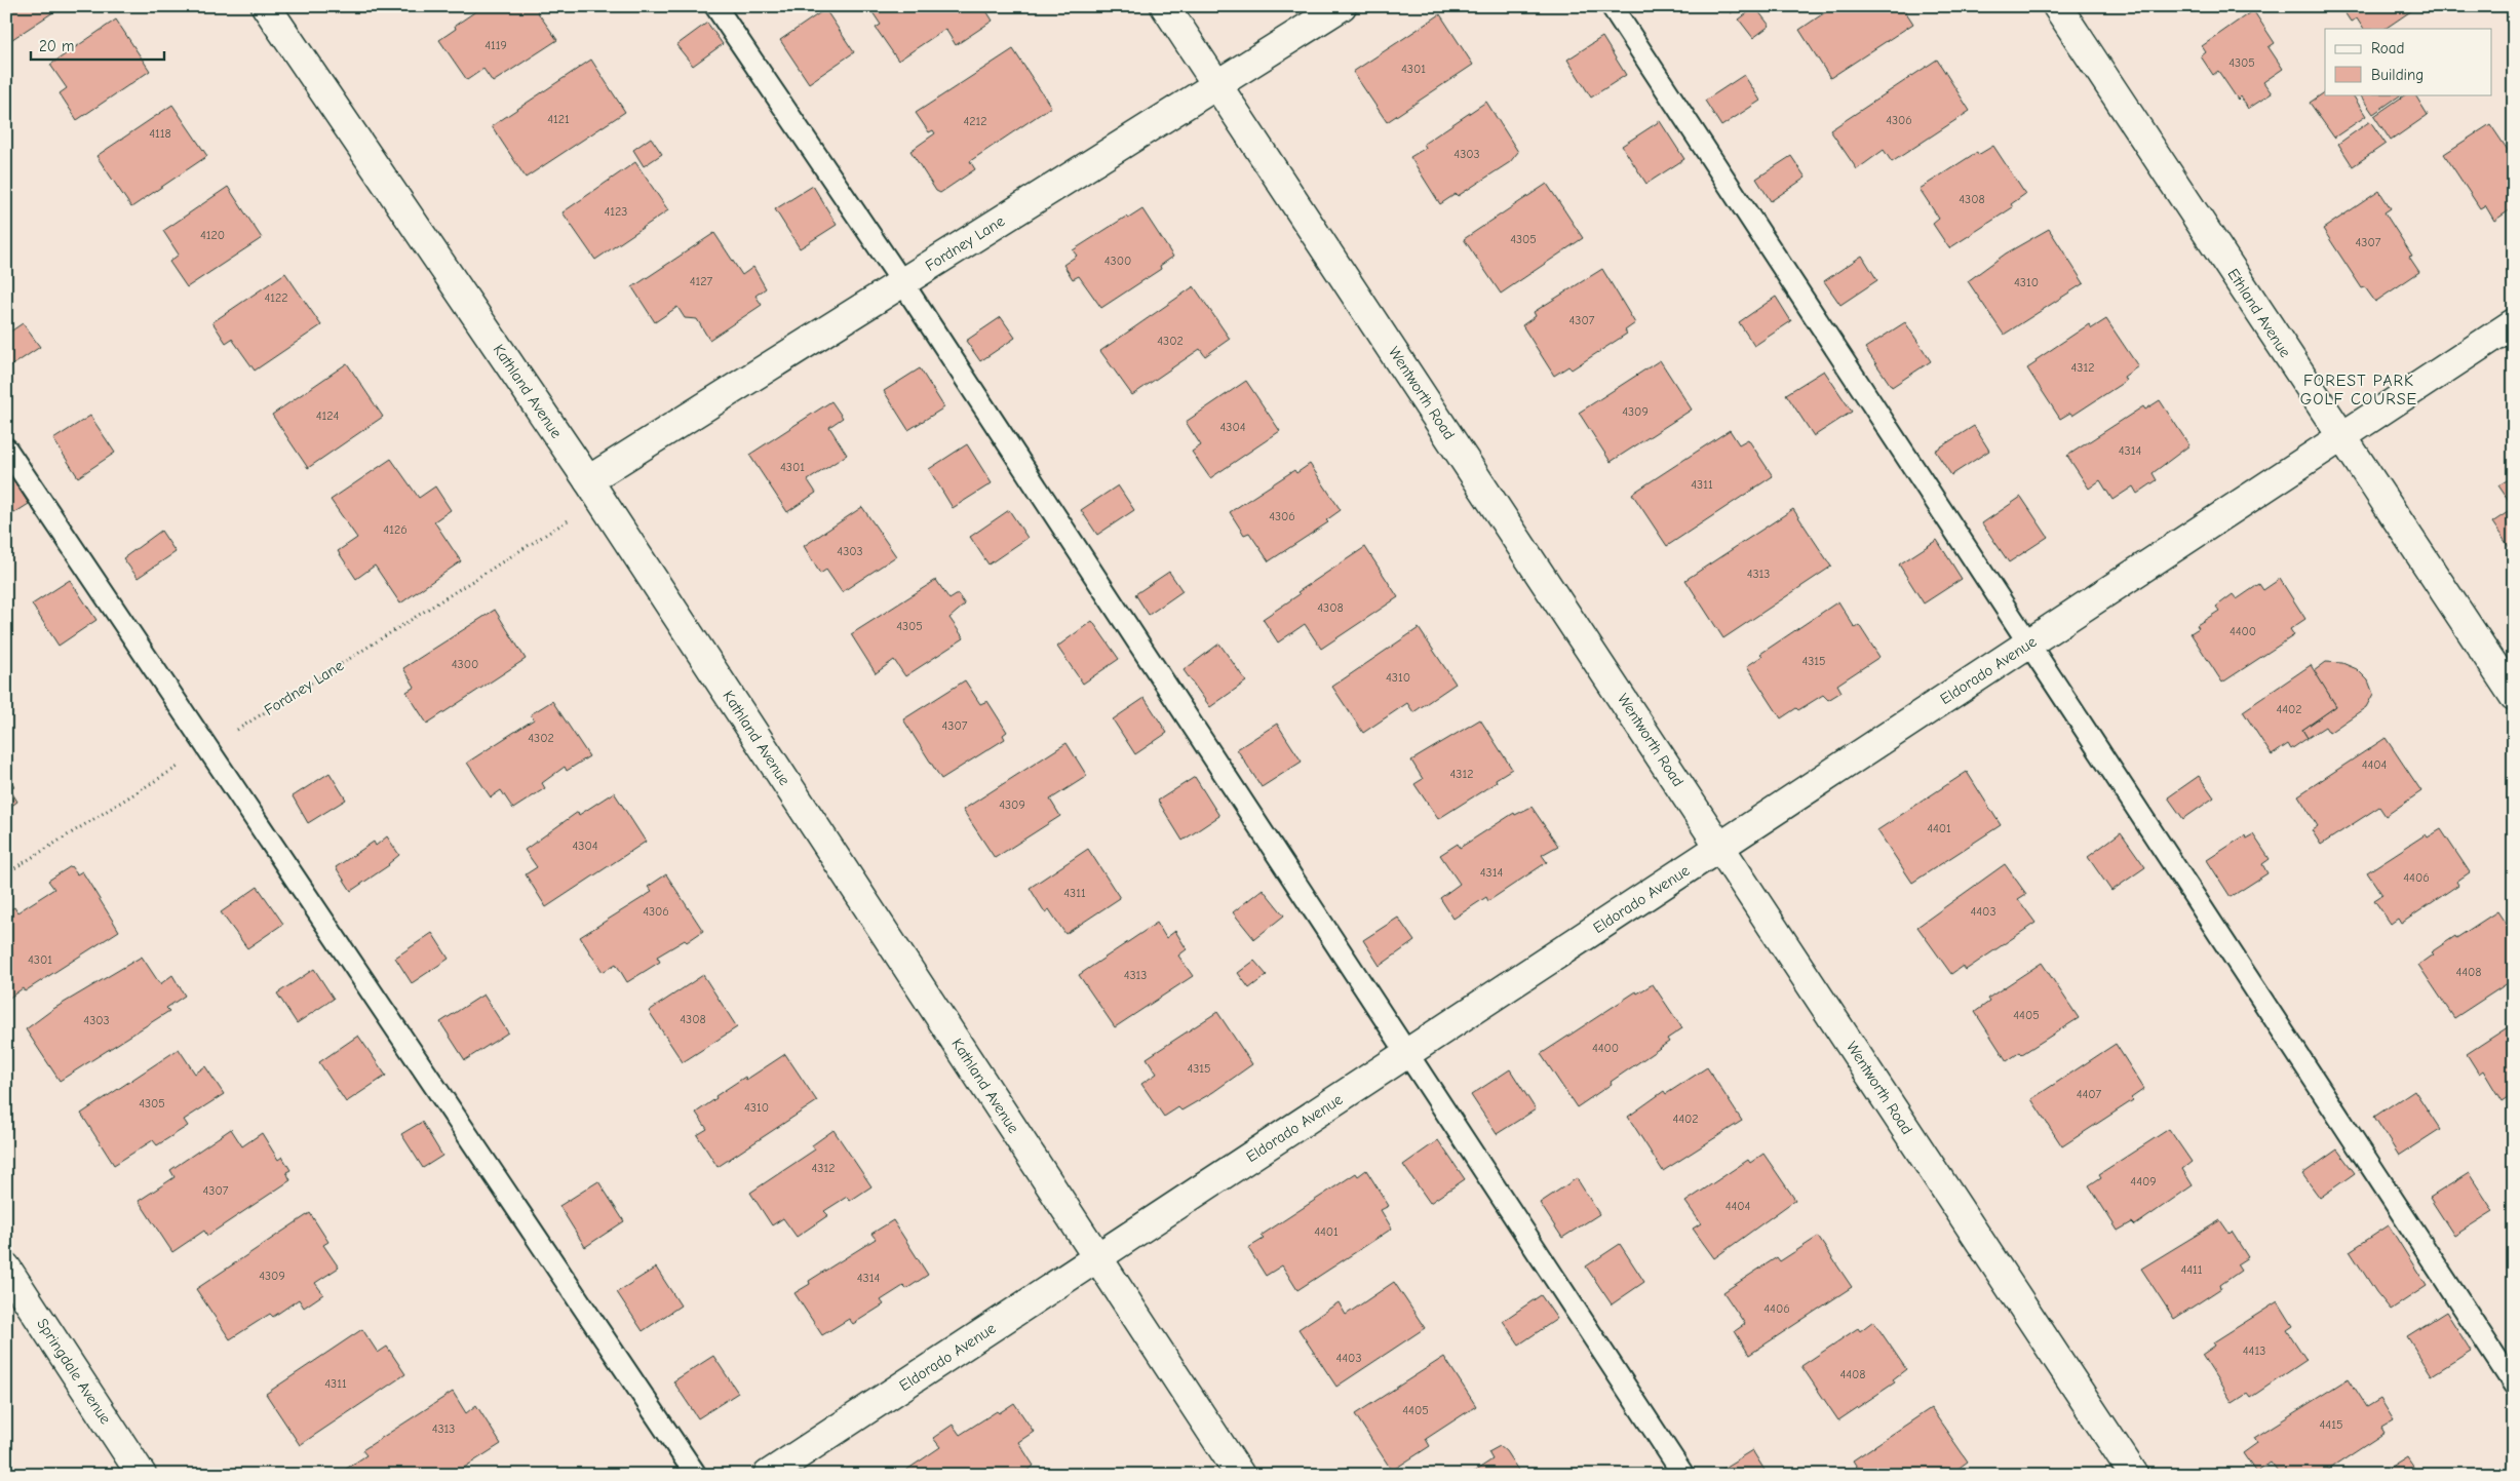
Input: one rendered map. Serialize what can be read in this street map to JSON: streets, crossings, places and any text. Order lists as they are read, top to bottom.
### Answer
{
  "streets": {
    "street": [
      "Fordney Lane",
      "Ethland Avenue",
      "Kathland Avenue",
      "Wentworth Road",
      "Eldorado Avenue",
      "Springdale Avenue"
    ]
  },
  "crossings": [
    ["Fordney Lane", "Kathland Avenue"],
    ["Fordney Lane", "Wentworth Road"],
    ["Ethland Avenue", "Eldorado Avenue"],
    ["Kathland Avenue", "Eldorado Avenue"],
    ["Wentworth Road", "Eldorado Avenue"]
  ],
  "districts": ["FOREST PARK GOLF COURSE"],
  "house_numbers": [
    "4119",
    "4305",
    "4301",
    "4121",
    "4306",
    "4212",
    "4118",
    "4303",
    "4308",
    "4123",
    "4120",
    "4305",
    "4307",
    "4300",
    "4127",
    "4310",
    "4122",
    "4307",
    "4302",
    "4312",
    "4309",
    "4124",
    "4304",
    "4314",
    "4301",
    "4311",
    "4306",
    "4126",
    "4303",
    "4313",
    "4308",
    "4305",
    "4400",
    "4315",
    "4300",
    "4310",
    "4402",
    "4307",
    "4302",
    "4404",
    "4312",
    "4309",
    "4401",
    "4304",
    "4314",
    "4406",
    "4311",
    "4306",
    "4403",
    "4301",
    "4408",
    "4313",
    "4405",
    "4308",
    "4303",
    "4400",
    "4315",
    "4407",
    "4305",
    "4310",
    "4402",
    "4312",
    "4409",
    "4307",
    "4404",
    "4401",
    "4411",
    "4309",
    "4314",
    "4406",
    "4413",
    "4403",
    "4408",
    "4311",
    "4405",
    "4415",
    "4313"
  ],
  "legend": ["Road", "Building"],
  "scale_bar": "20 m"
}
